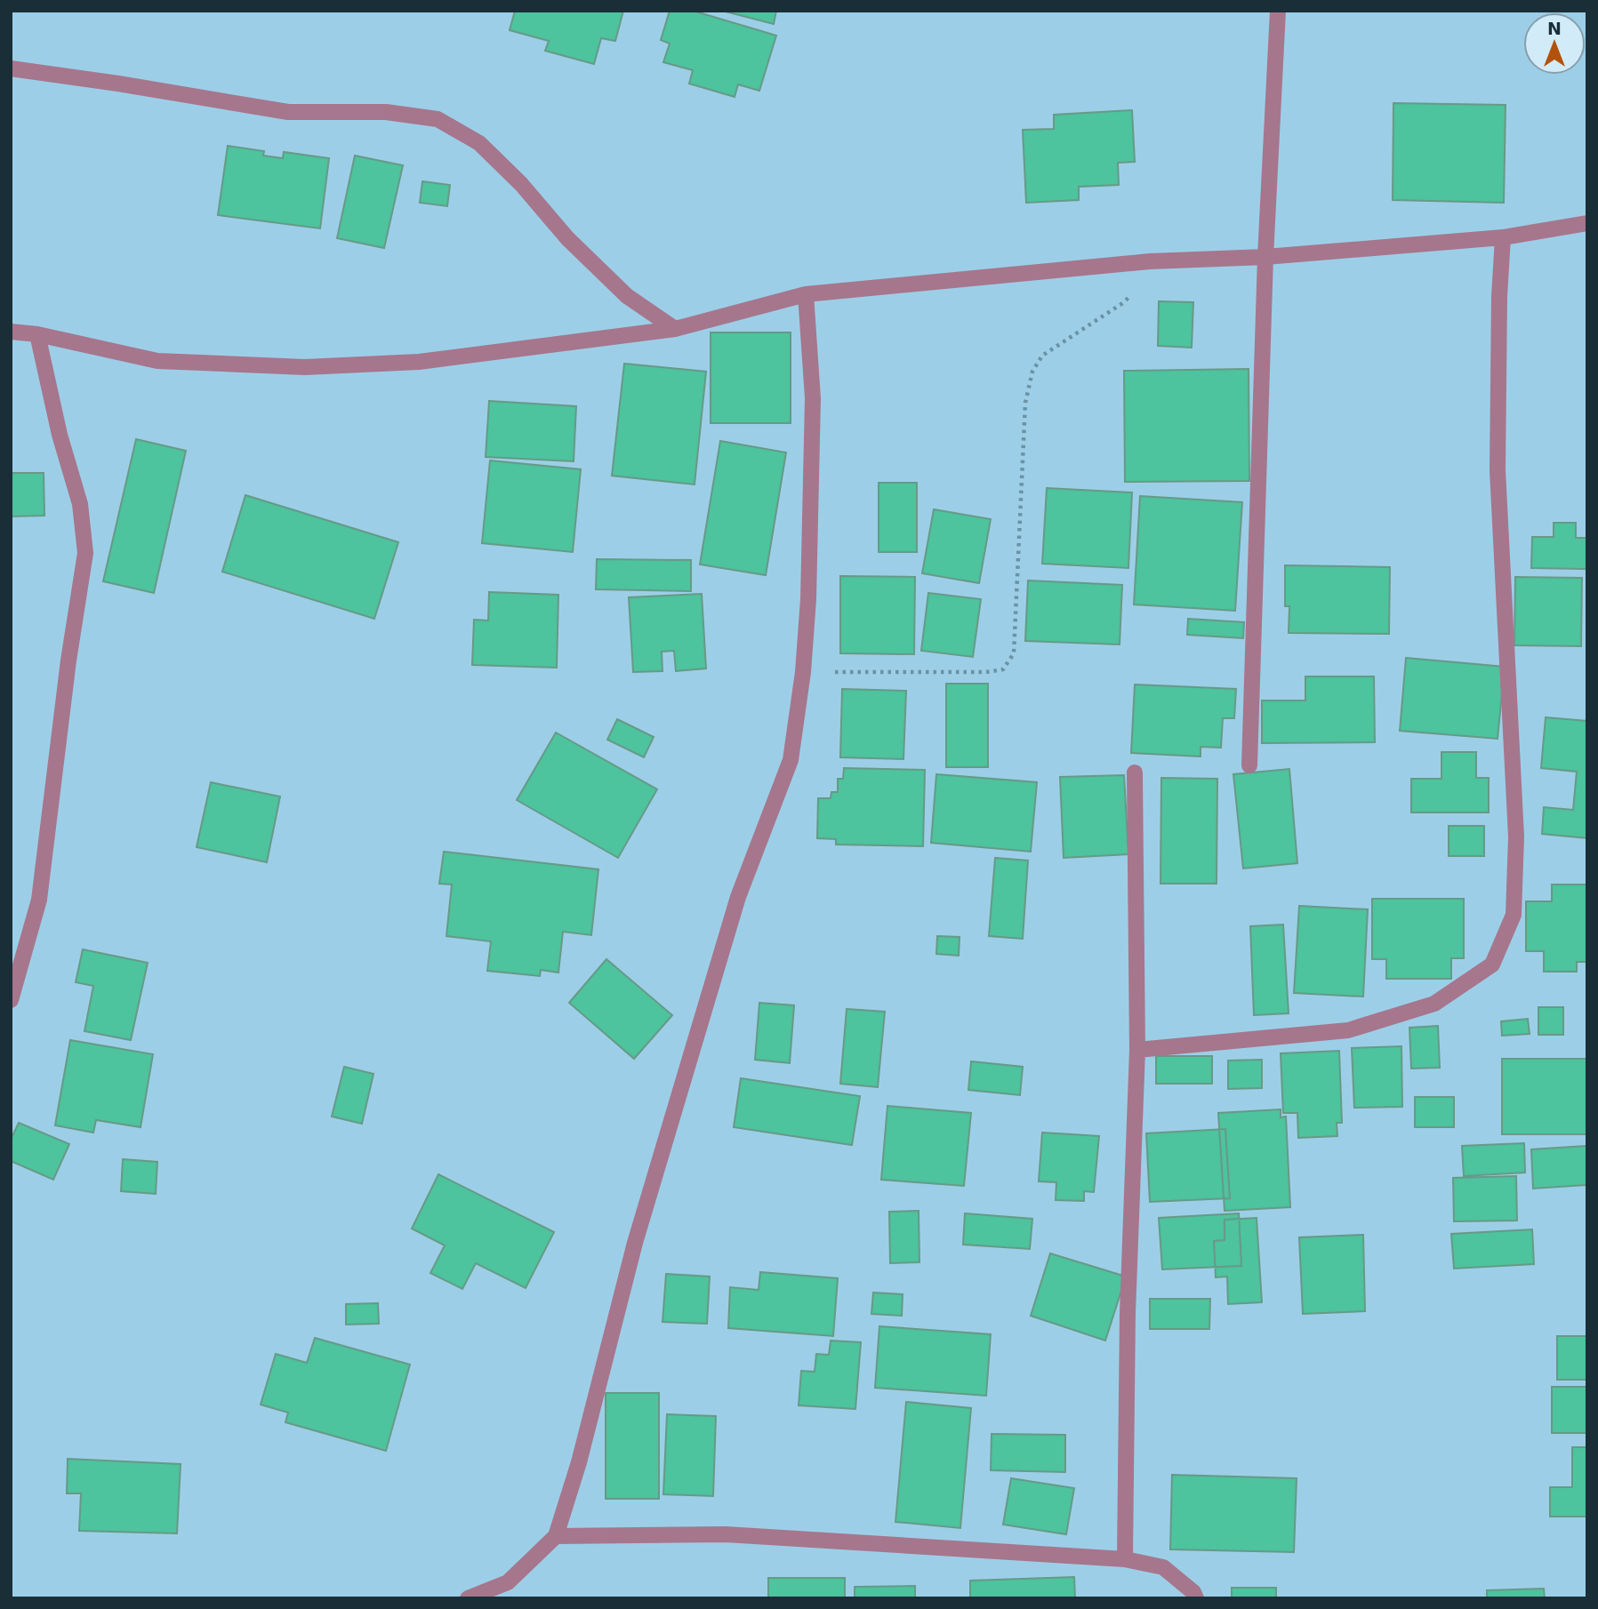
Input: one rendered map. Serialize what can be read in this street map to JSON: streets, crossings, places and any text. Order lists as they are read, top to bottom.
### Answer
{
  "north": "top"
}
